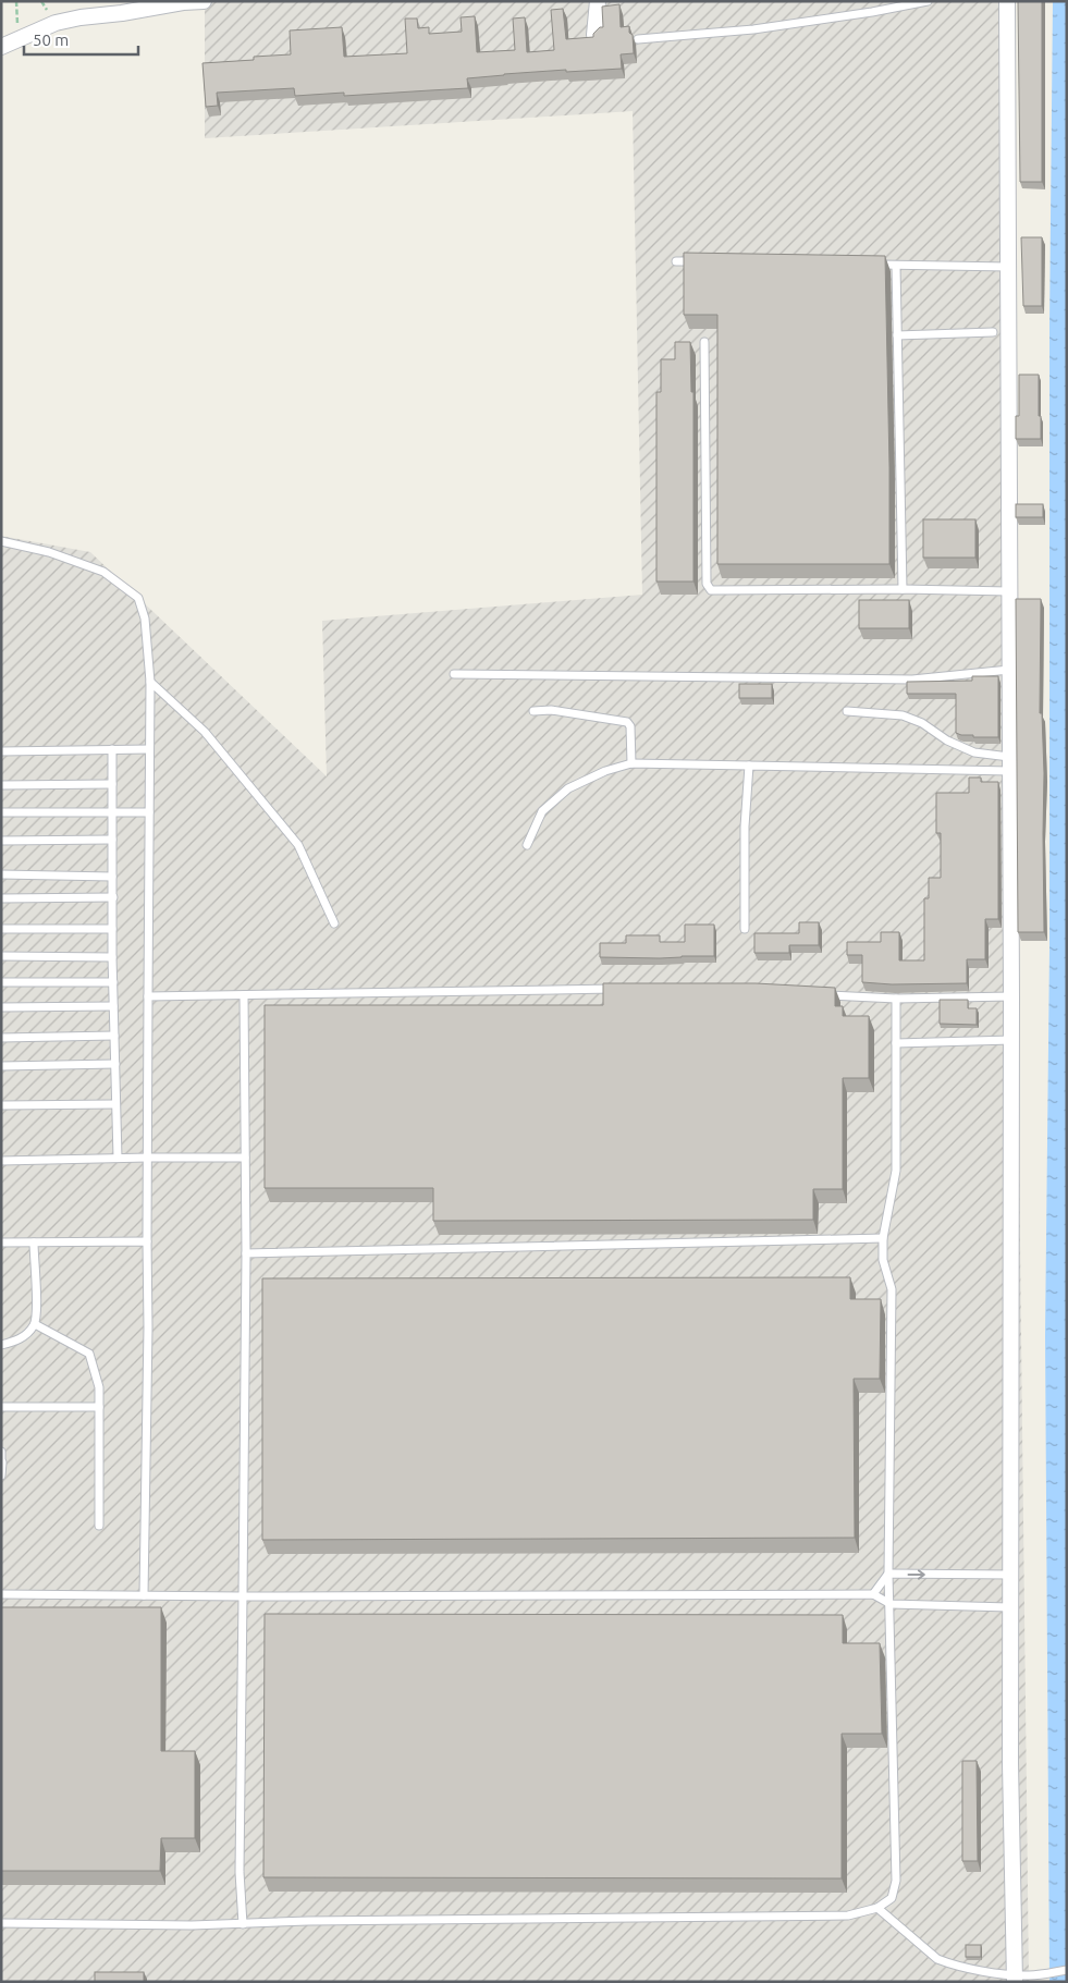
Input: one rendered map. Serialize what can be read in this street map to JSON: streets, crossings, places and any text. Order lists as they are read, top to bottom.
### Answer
{
  "scale_bar": "50 m"
}
